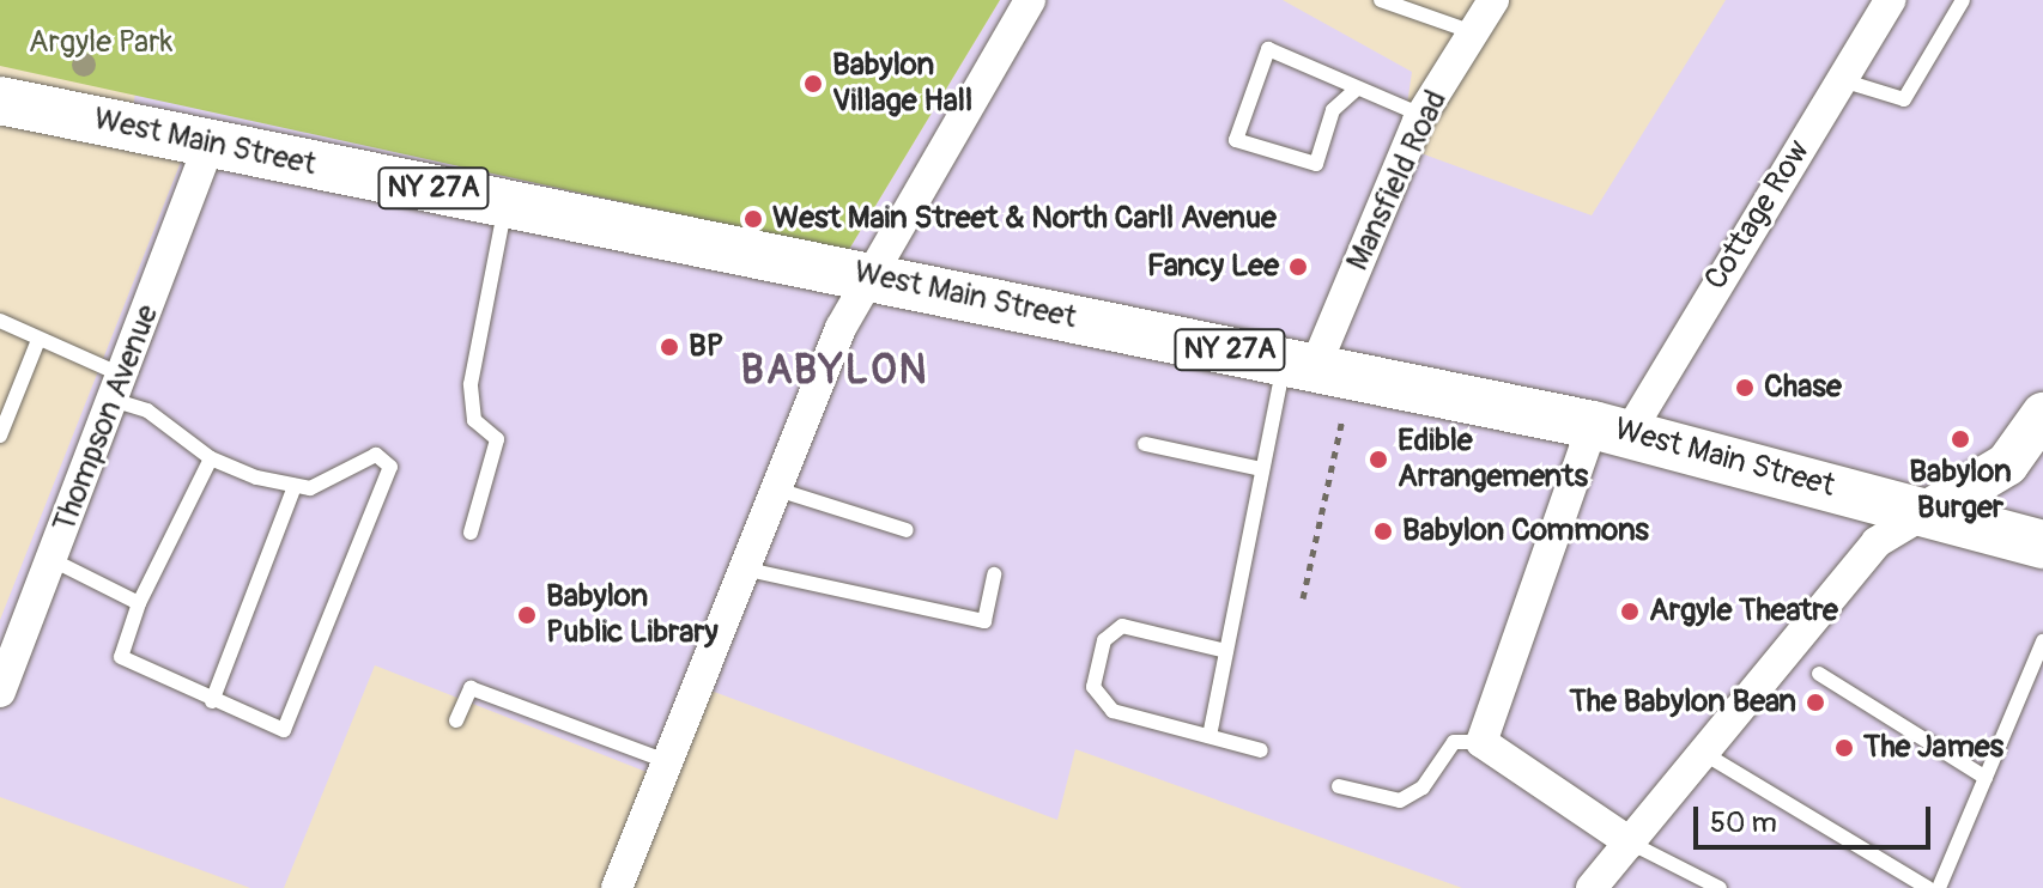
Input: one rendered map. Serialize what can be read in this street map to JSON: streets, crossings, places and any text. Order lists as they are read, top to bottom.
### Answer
{
  "streets": {
    "main road": ["West Main Street", "NY 27A"],
    "street": ["Mansfield Road", "Cottage Row", "Thompson Avenue"]
  },
  "crossings": [
    ["West Main Street", "Mansfield Road"],
    ["West Main Street", "NY 27A"],
    ["West Main Street", "Cottage Row"],
    ["West Main Street", "Thompson Avenue"]
  ],
  "districts": ["BABYLON"],
  "parks": ["Argyle Park"],
  "places": [
    "Babylon Village Hall",
    "West Main Street & North Carll Avenue",
    "Fancy Lee",
    "BP",
    "Chase",
    "Babylon Burger",
    "Edible Arrangements",
    "Babylon Commons",
    "Argyle Theatre",
    "Babylon Public Library",
    "The Babylon Bean",
    "The James"
  ],
  "scale_bar": "50 m"
}
